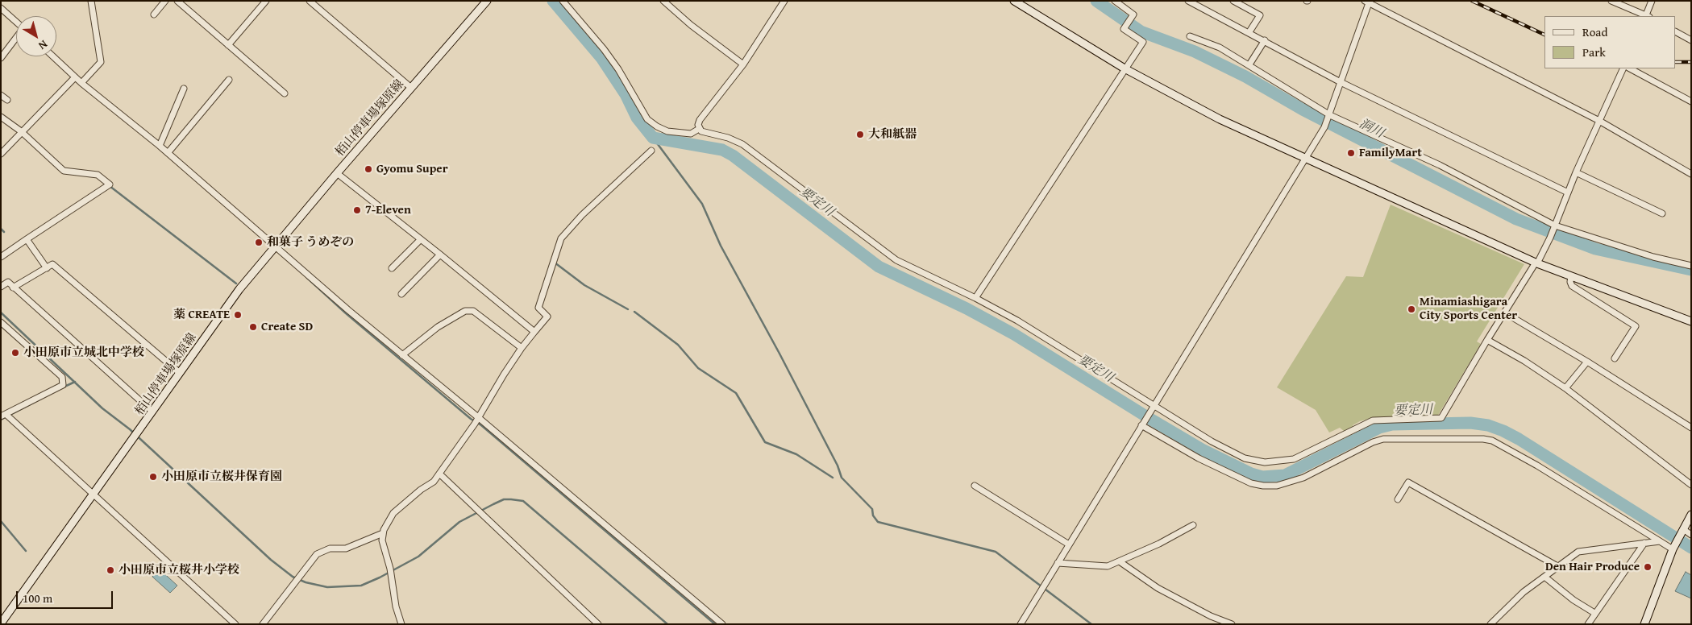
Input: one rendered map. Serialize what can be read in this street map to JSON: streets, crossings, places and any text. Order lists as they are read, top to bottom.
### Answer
{
  "streets": {
    "street": ["栢山停車場塚原線"]
  },
  "water": ["洞川", "要定川"],
  "places": [
    "大和紙器",
    "FamilyMart",
    "Gyomu Super",
    "7-Eleven",
    "和菓子 うめぞの",
    "Minamiashigara City Sports Center",
    "薬 CREATE",
    "Create SD",
    "小田原市立城北中学校",
    "小田原市立桜井保育園",
    "Den Hair Produce",
    "小田原市立桜井小学校"
  ],
  "legend": ["Road", "Park"],
  "scale_bar": "100 m",
  "north": "bottom right"
}
